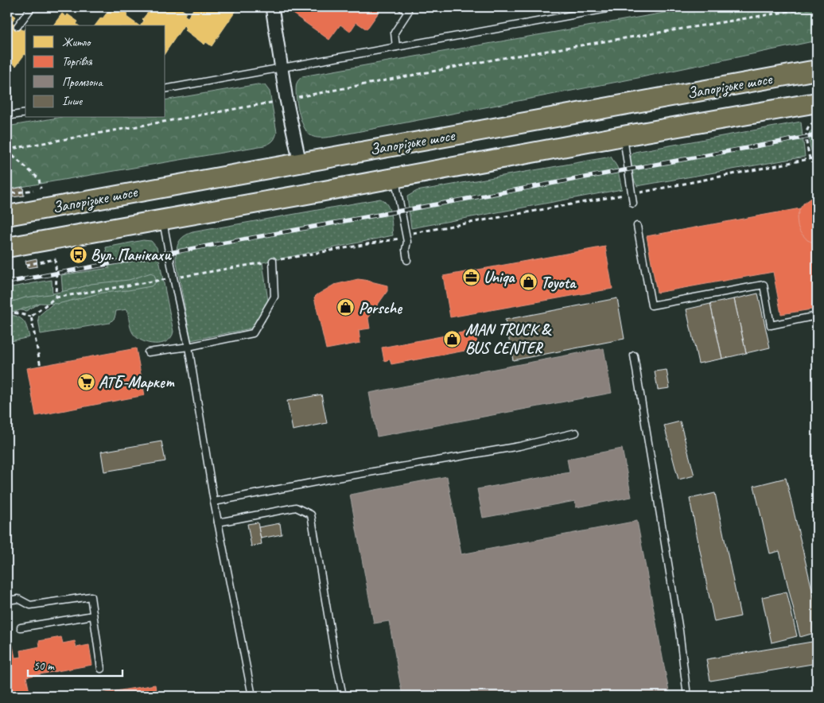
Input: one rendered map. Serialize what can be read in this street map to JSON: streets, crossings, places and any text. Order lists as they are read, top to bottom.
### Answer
{
  "streets": {
    "main road": ["Запорізьке шосе"]
  },
  "places": {
    "bus stop": ["Вул. Панікахи"],
    "office": ["Uniqa"],
    "shop": ["Toyota", "Porsche", "MAN TRUCK & BUS CENTER"],
    "supermarket": ["АТБ-Маркет"]
  },
  "legend": [
    "Житло",
    "Торгівля",
    "Промзона",
    "Інше"
  ],
  "scale_bar": "50 m"
}
